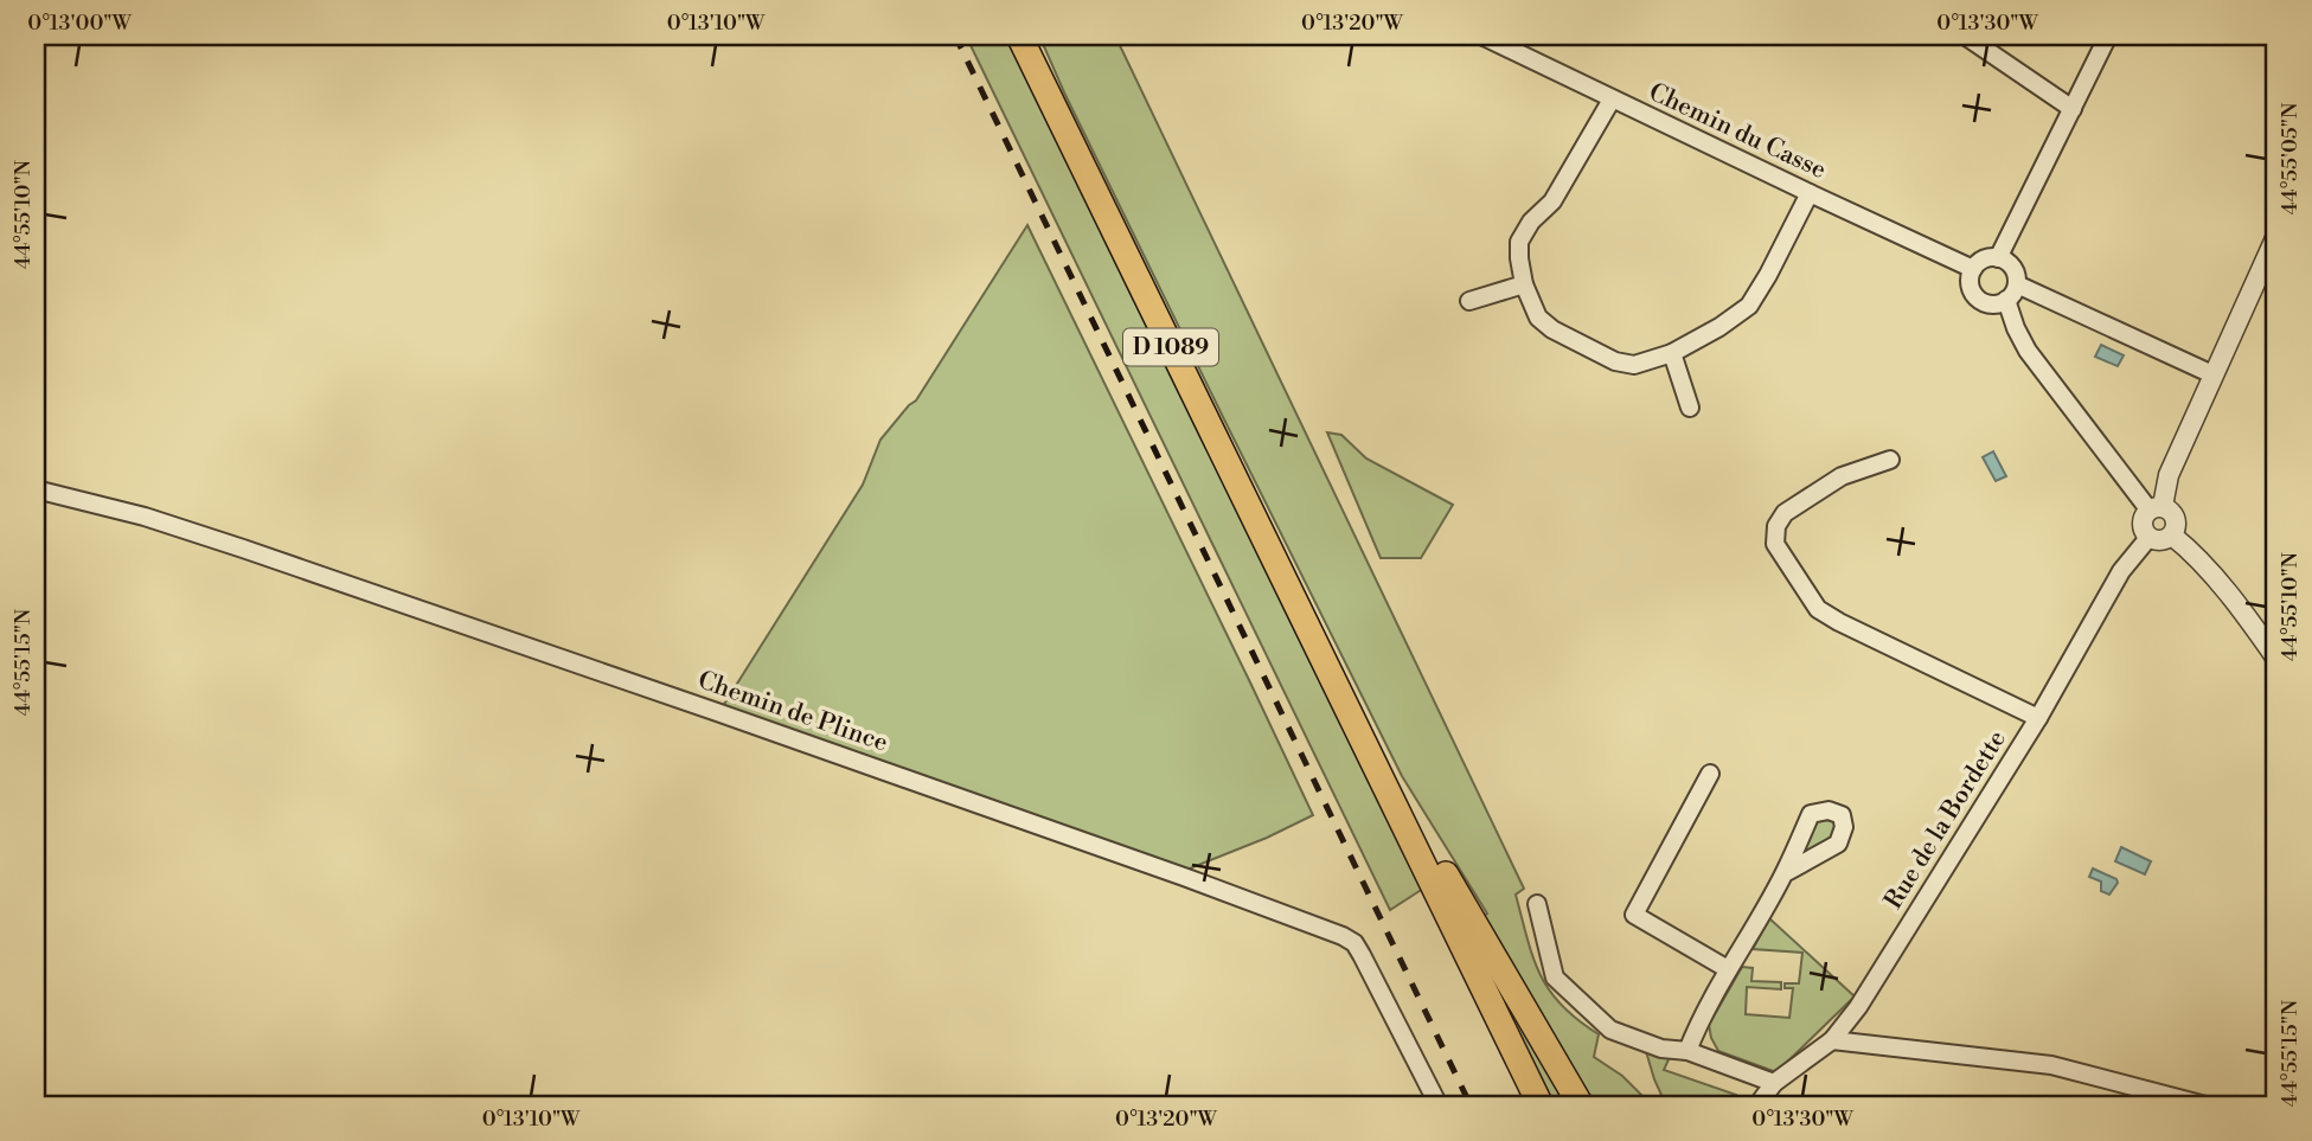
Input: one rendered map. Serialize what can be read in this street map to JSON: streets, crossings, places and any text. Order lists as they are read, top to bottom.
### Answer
{
  "streets": {
    "main road": ["D 1089"],
    "street": ["Chemin du Casse", "Chemin de Plince", "Rue de la Bordette"]
  },
  "coordinates": [
    "0°13'00\"W",
    "0°13'10\"W",
    "0°13'20\"W",
    "0°13'30\"W",
    "44°55'05\"N",
    "44°55'10\"N",
    "44°55'15\"N"
  ]
}
